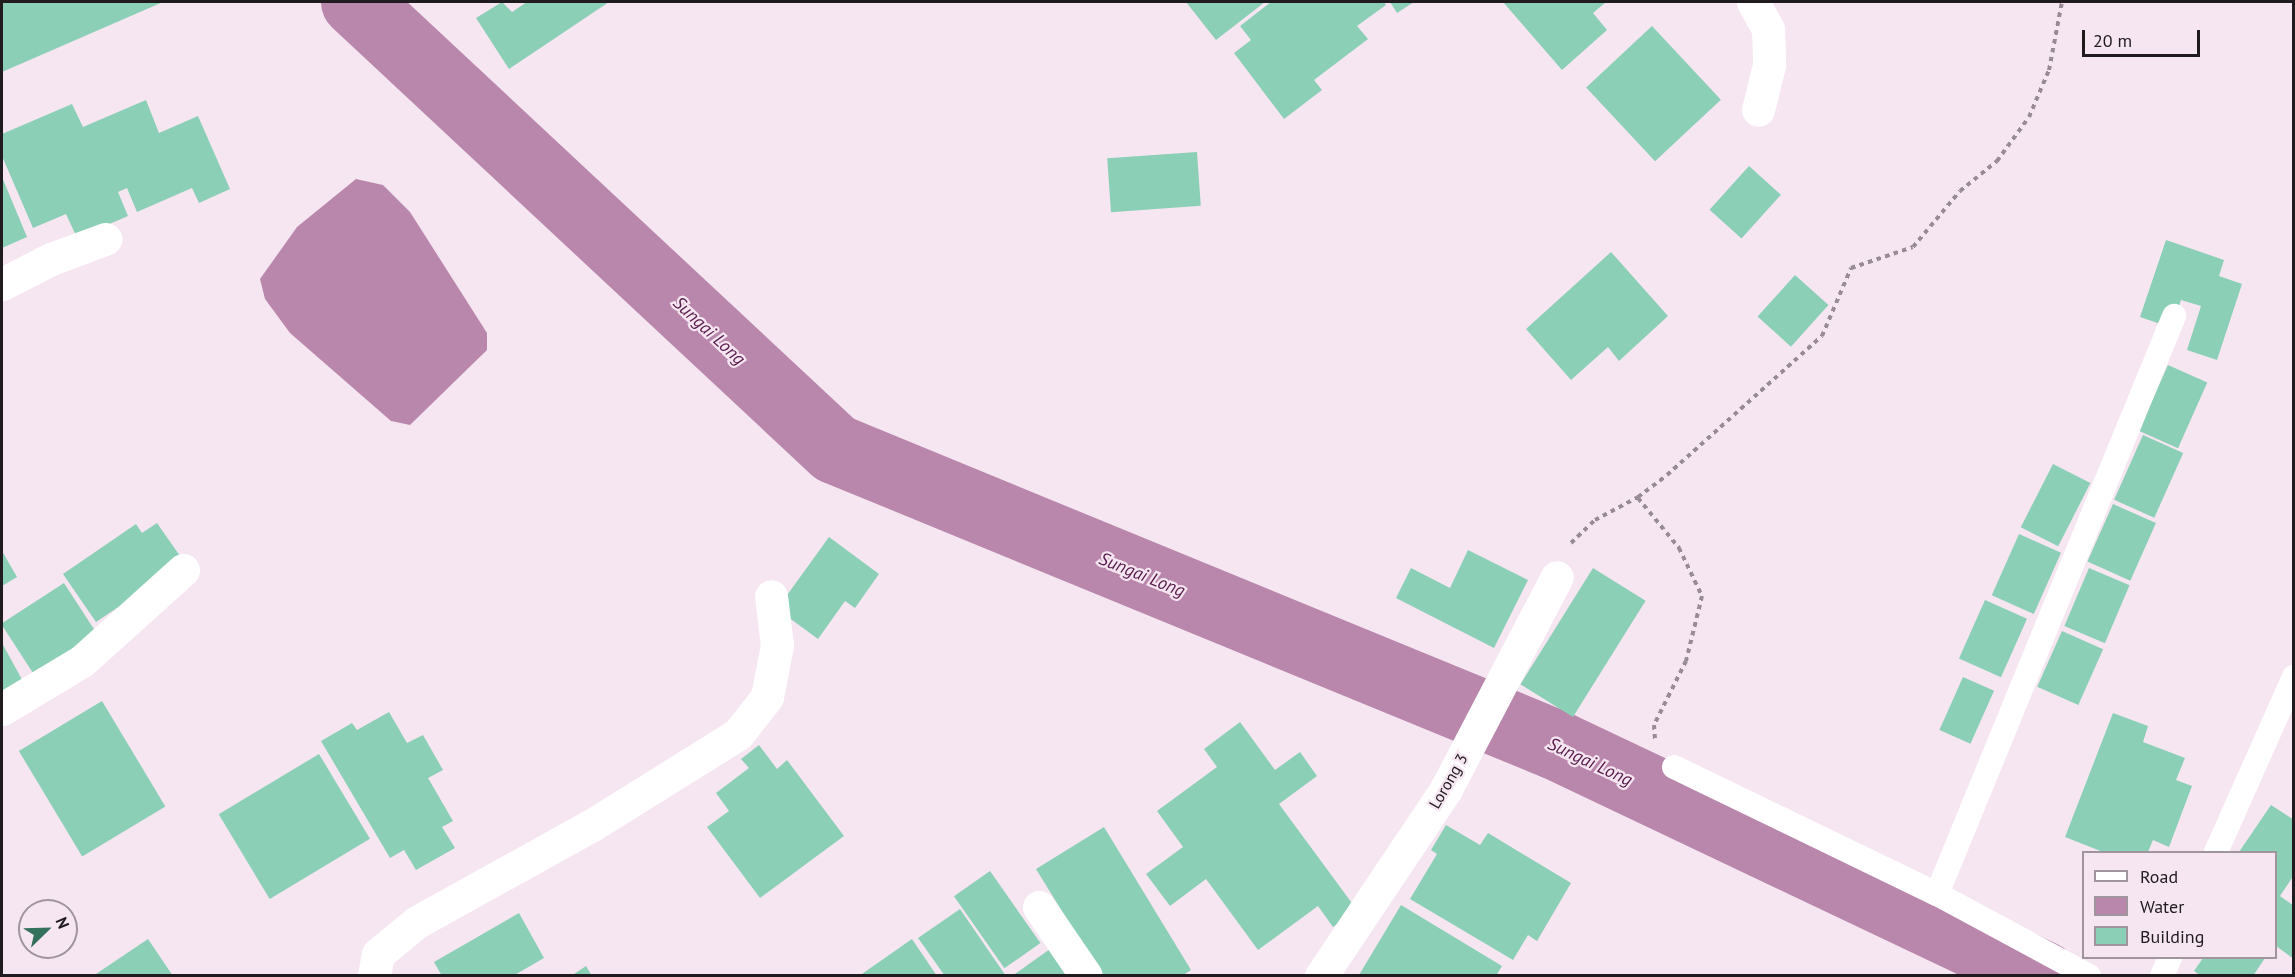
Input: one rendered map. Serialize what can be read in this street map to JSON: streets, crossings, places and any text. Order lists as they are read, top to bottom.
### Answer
{
  "streets": {
    "street": ["Lorong 3"]
  },
  "water": ["Sungai Long"],
  "legend": ["Road", "Water", "Building"],
  "scale_bar": "20 m",
  "north": "top right"
}
